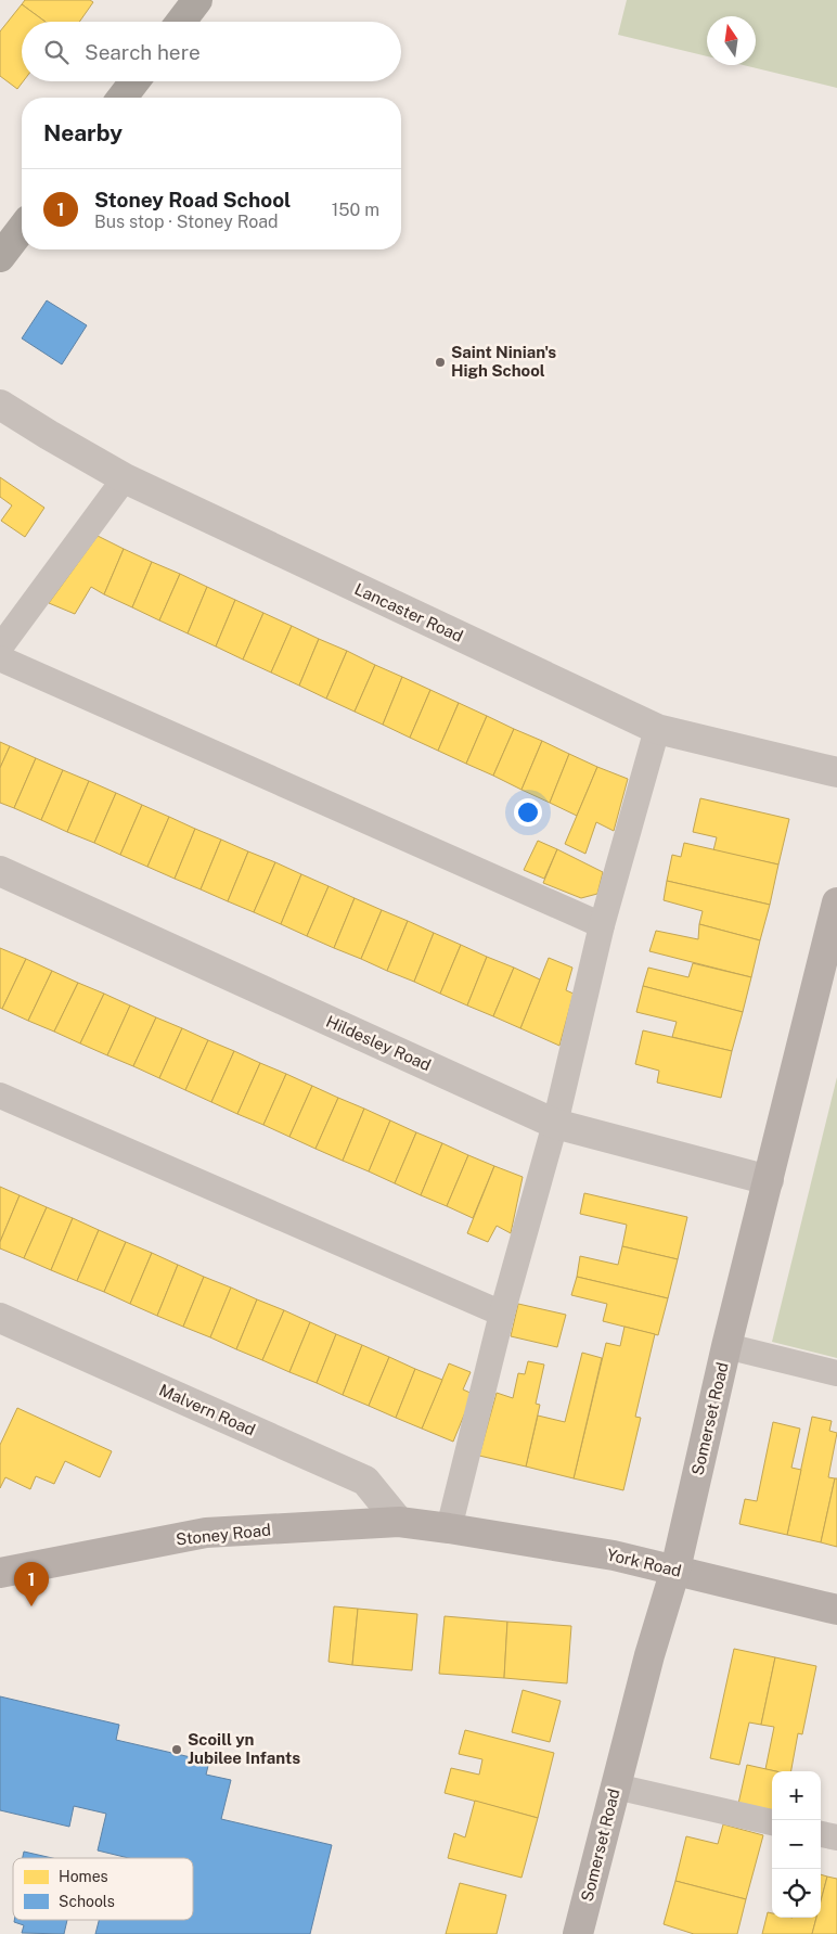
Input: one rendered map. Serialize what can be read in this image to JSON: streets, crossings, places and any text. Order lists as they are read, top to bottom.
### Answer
{
  "streets": {
    "main road": ["Somerset Road", "Stoney Road", "York Road"],
    "street": ["Lancaster Road", "Hildesley Road", "Malvern Road"]
  },
  "crossings": [
    ["Hildesley Road", "Somerset Road"],
    ["Malvern Road", "Stoney Road"],
    ["Somerset Road", "York Road"],
    ["Stoney Road", "York Road"]
  ],
  "places": ["Saint Ninian's High School", "Scoill yn Jubilee Infants"],
  "legend": ["Homes", "Schools"],
  "north": "top",
  "page": {
    "search": "Search here",
    "heading": "Nearby",
    "list": [
      {
        "mark": "1",
        "name": "Stoney Road School",
        "note": "Bus stop · Stoney Road",
        "value": "150 m"
      }
    ],
    "pins": "1",
    "map_buttons": ["+", "−"]
  }
}
